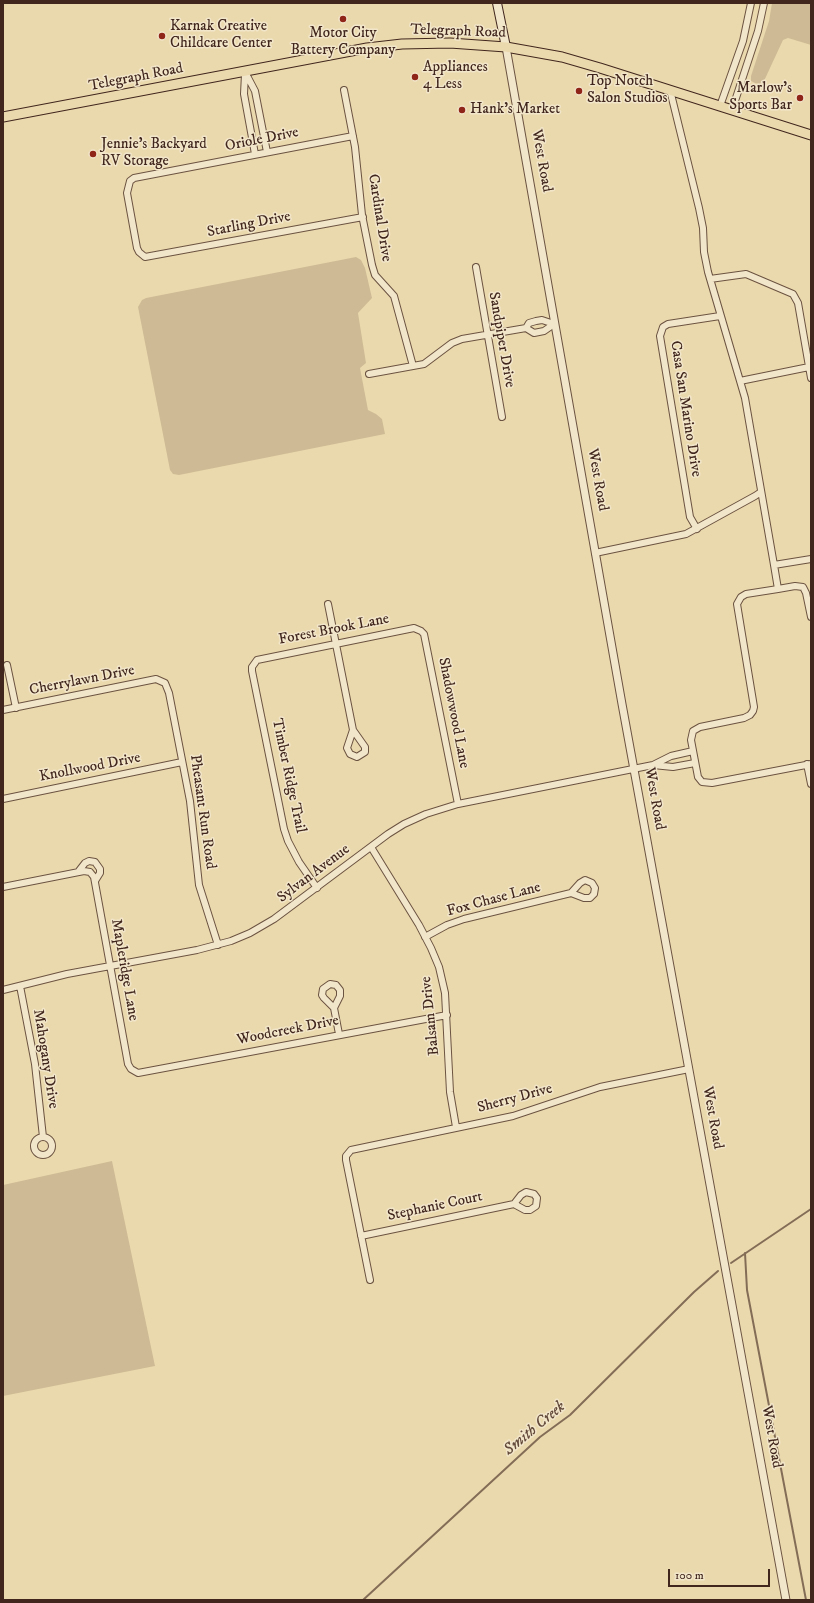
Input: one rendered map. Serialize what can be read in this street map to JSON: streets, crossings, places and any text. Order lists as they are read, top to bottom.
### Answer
{
  "streets": {
    "main road": ["Telegraph Road", "West Road"],
    "street": [
      "Oriole Drive",
      "Cardinal Drive",
      "Starling Drive",
      "Sandpiper Drive",
      "Casa San Marino Drive",
      "Forest Brook Lane",
      "Cherrylawn Drive",
      "Shadowwood Lane",
      "Knollwood Drive",
      "Timber Ridge Trail",
      "Pheasant Run Road",
      "Sylvan Avenue",
      "Fox Chase Lane",
      "Mapleridge Lane",
      "Balsam Drive",
      "Woodcreek Drive",
      "Mahogany Drive",
      "Sherry Drive",
      "Stephanie Court"
    ]
  },
  "crossings": [
    ["Telegraph Road", "West Road"],
    ["Oriole Drive", "Cardinal Drive"],
    ["Oriole Drive", "Starling Drive"],
    ["West Road", "Sylvan Avenue"],
    ["West Road", "Sherry Drive"],
    ["Cardinal Drive", "Starling Drive"],
    ["Forest Brook Lane", "Shadowwood Lane"],
    ["Forest Brook Lane", "Timber Ridge Trail"],
    ["Cherrylawn Drive", "Pheasant Run Road"],
    ["Shadowwood Lane", "Sylvan Avenue"],
    ["Knollwood Drive", "Pheasant Run Road"],
    ["Timber Ridge Trail", "Sylvan Avenue"],
    ["Pheasant Run Road", "Sylvan Avenue"],
    ["Sylvan Avenue", "Mapleridge Lane"],
    ["Sylvan Avenue", "Balsam Drive"],
    ["Sylvan Avenue", "Mahogany Drive"],
    ["Fox Chase Lane", "Balsam Drive"],
    ["Mapleridge Lane", "Woodcreek Drive"],
    ["Balsam Drive", "Woodcreek Drive"],
    ["Balsam Drive", "Sherry Drive"],
    ["Sherry Drive", "Stephanie Court"]
  ],
  "water": ["Smith Creek"],
  "places": [
    "Motor City Battery Company",
    "Karnak Creative Childcare Center",
    "Appliances 4 Less",
    "Top Notch Salon Studios",
    "Marlow's Sports Bar",
    "Hank's Market",
    "Jennie's Backyard RV Storage"
  ],
  "scale_bar": "100 m"
}
